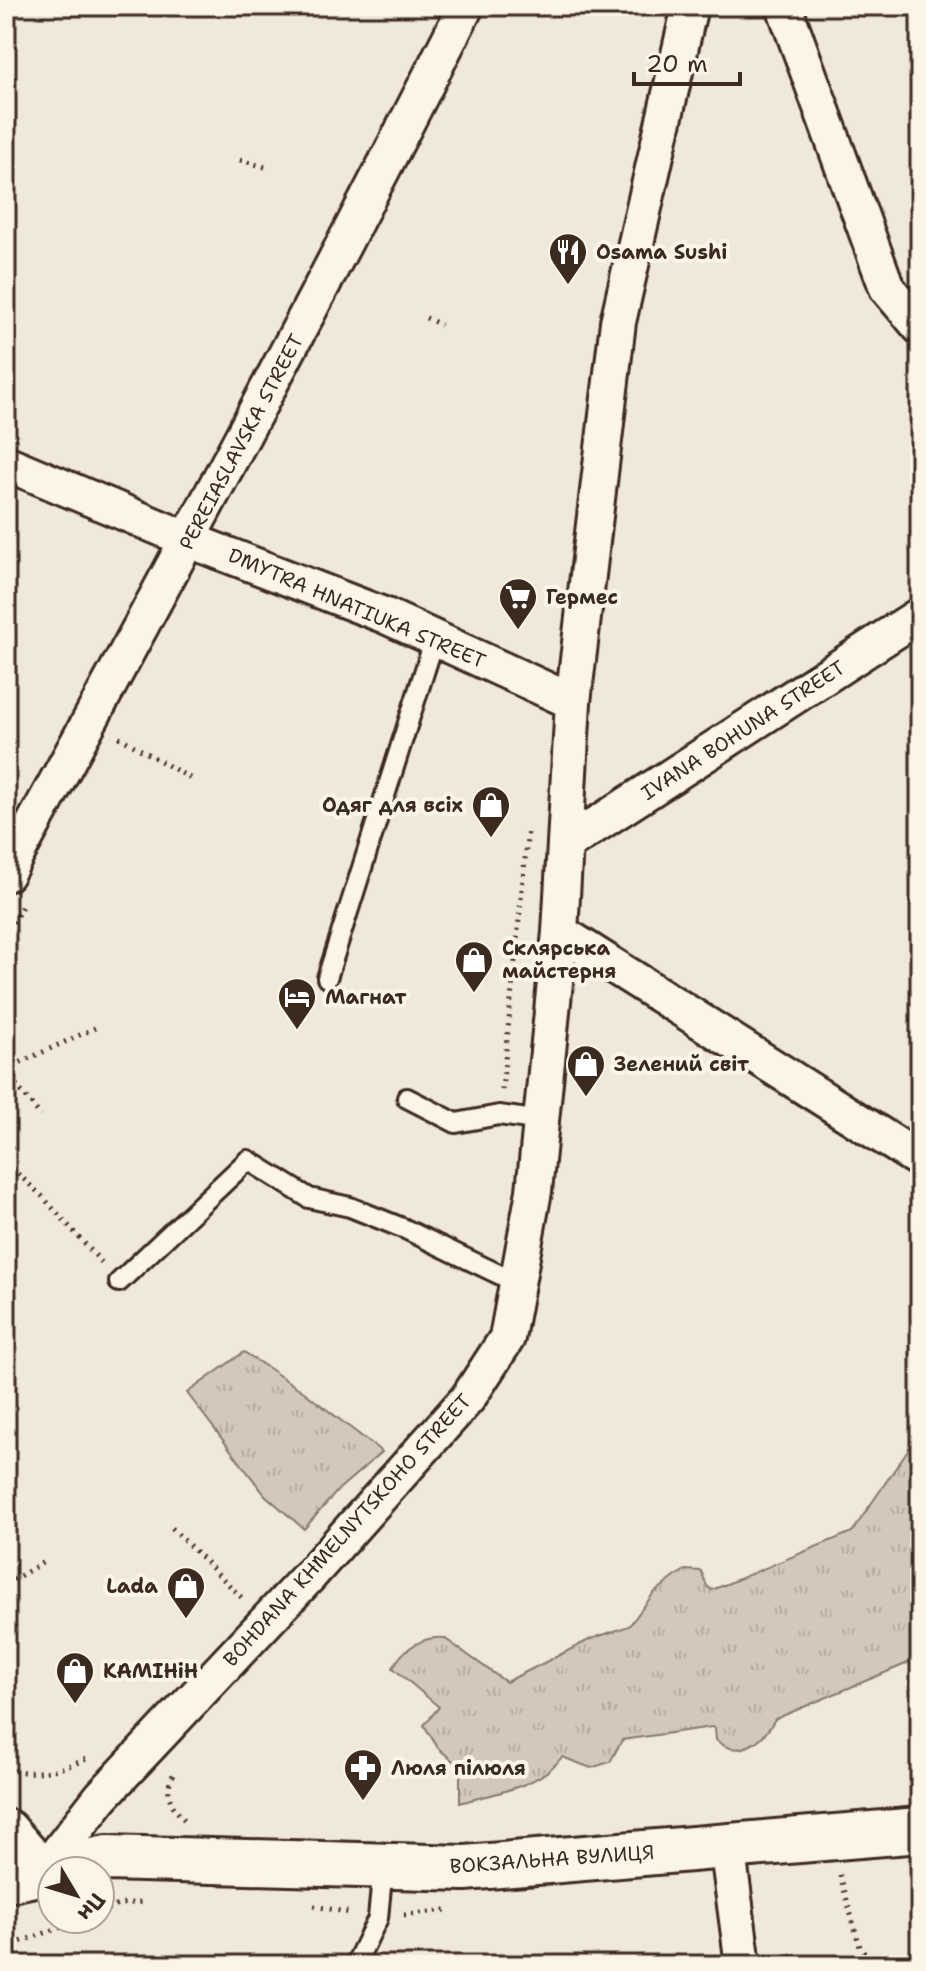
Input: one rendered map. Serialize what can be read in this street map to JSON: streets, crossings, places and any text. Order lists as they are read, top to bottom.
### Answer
{
  "streets": {
    "main road": ["ВОКЗАЛЬНА ВУЛИЦЯ"],
    "street": [
      "PEREIASLAVSKA STREET",
      "DMYTRA HNATIUKA STREET",
      "IVANA BOHUNA STREET",
      "BOHDANA KHMELNYTSKOHO STREET"
    ]
  },
  "crossings": [
    ["PEREIASLAVSKA STREET", "DMYTRA HNATIUKA STREET"],
    ["DMYTRA HNATIUKA STREET", "BOHDANA KHMELNYTSKOHO STREET"],
    ["IVANA BOHUNA STREET", "BOHDANA KHMELNYTSKOHO STREET"],
    ["BOHDANA KHMELNYTSKOHO STREET", "ВОКЗАЛЬНА ВУЛИЦЯ"]
  ],
  "places": {
    "restaurant": ["Osama Sushi"],
    "supermarket": ["Гермес"],
    "shop": [
      "Одяг для всіх",
      "Склярська майстерня",
      "Зелений світ",
      "Lada",
      "КАМІНіН"
    ],
    "hotel": ["Магнат"],
    "pharmacy": ["Люля пілюля"]
  },
  "scale_bar": "20 m",
  "north": "bottom right"
}
